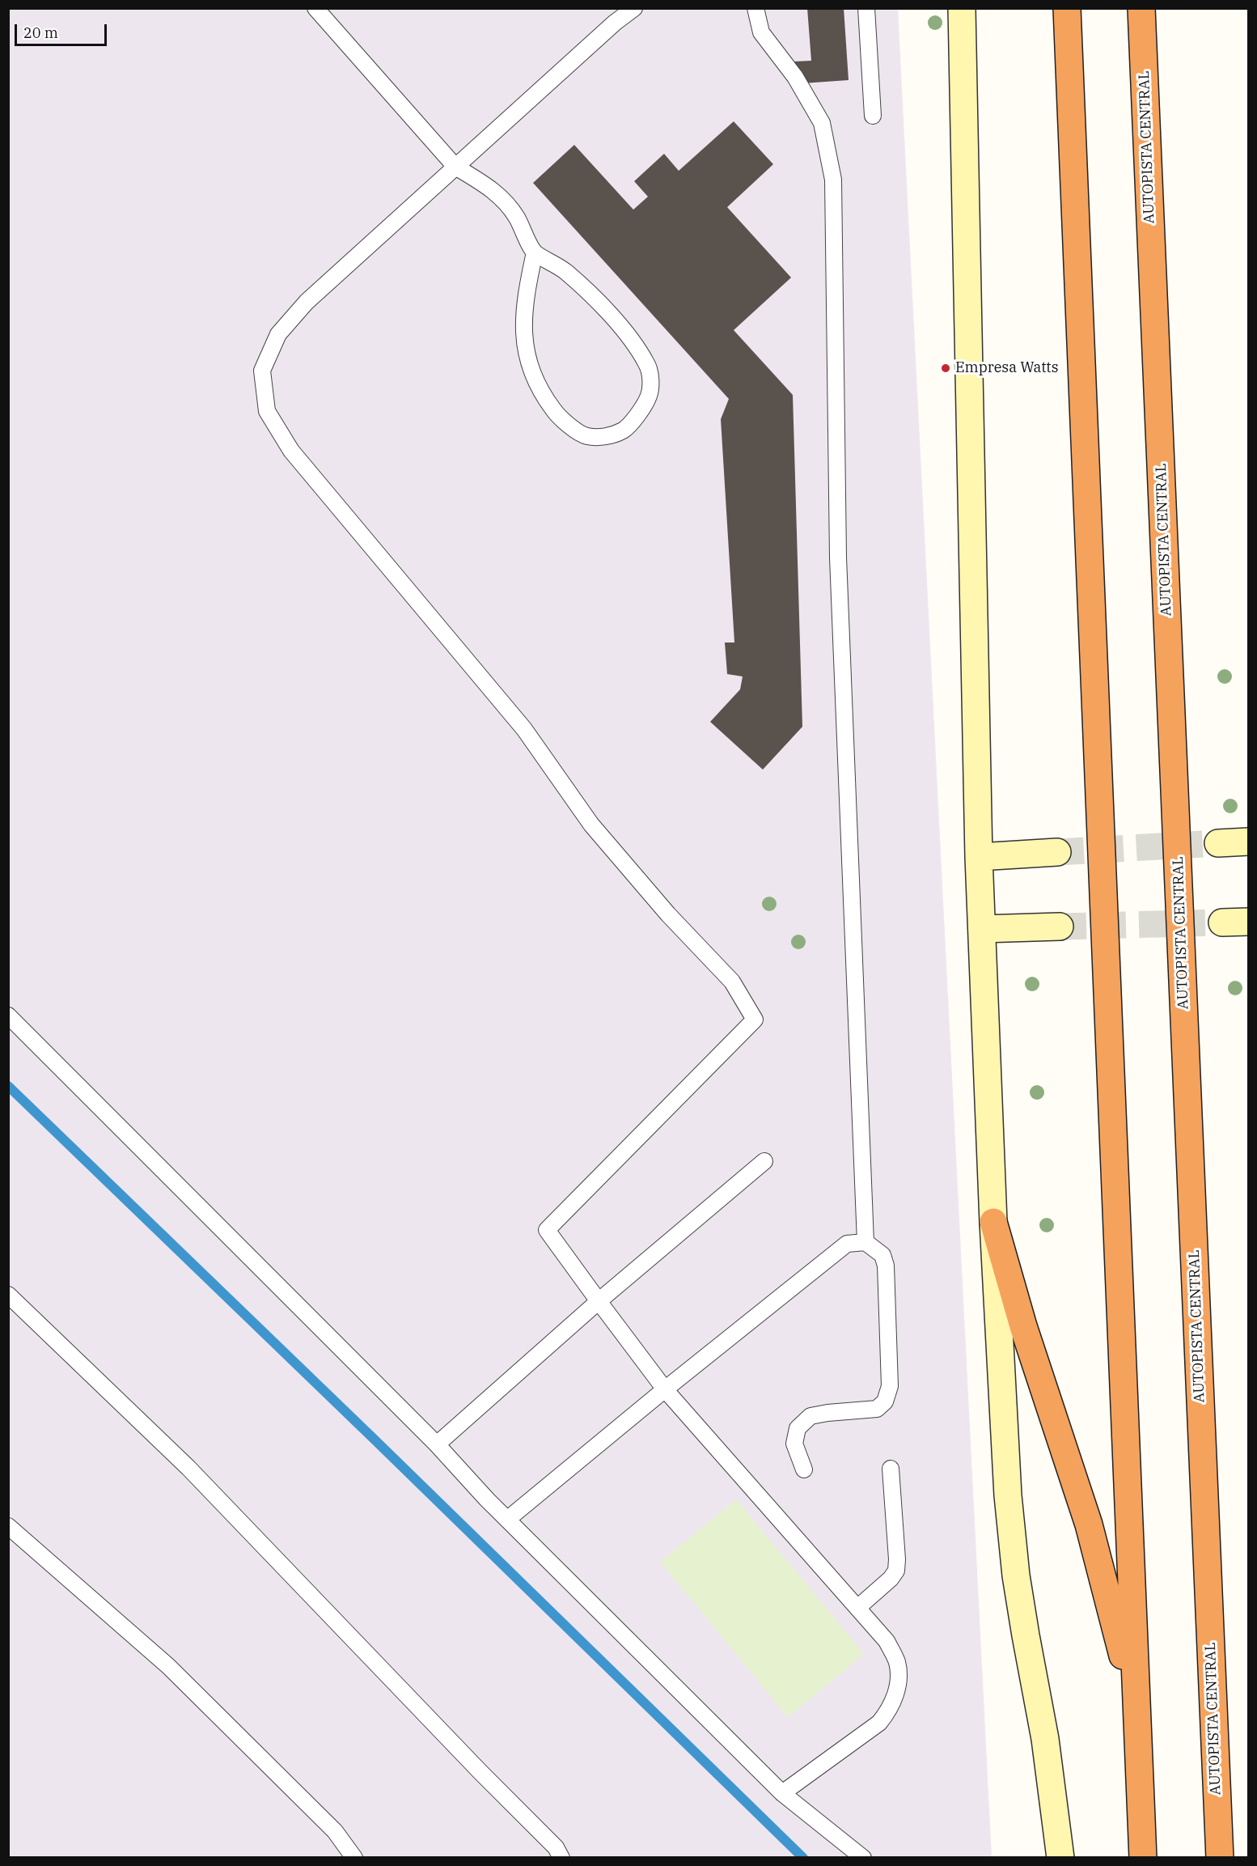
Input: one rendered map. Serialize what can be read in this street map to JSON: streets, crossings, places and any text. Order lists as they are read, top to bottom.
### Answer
{
  "streets": {
    "highway": ["AUTOPISTA CENTRAL"]
  },
  "places": ["Empresa Watts"],
  "scale_bar": "20 m"
}
